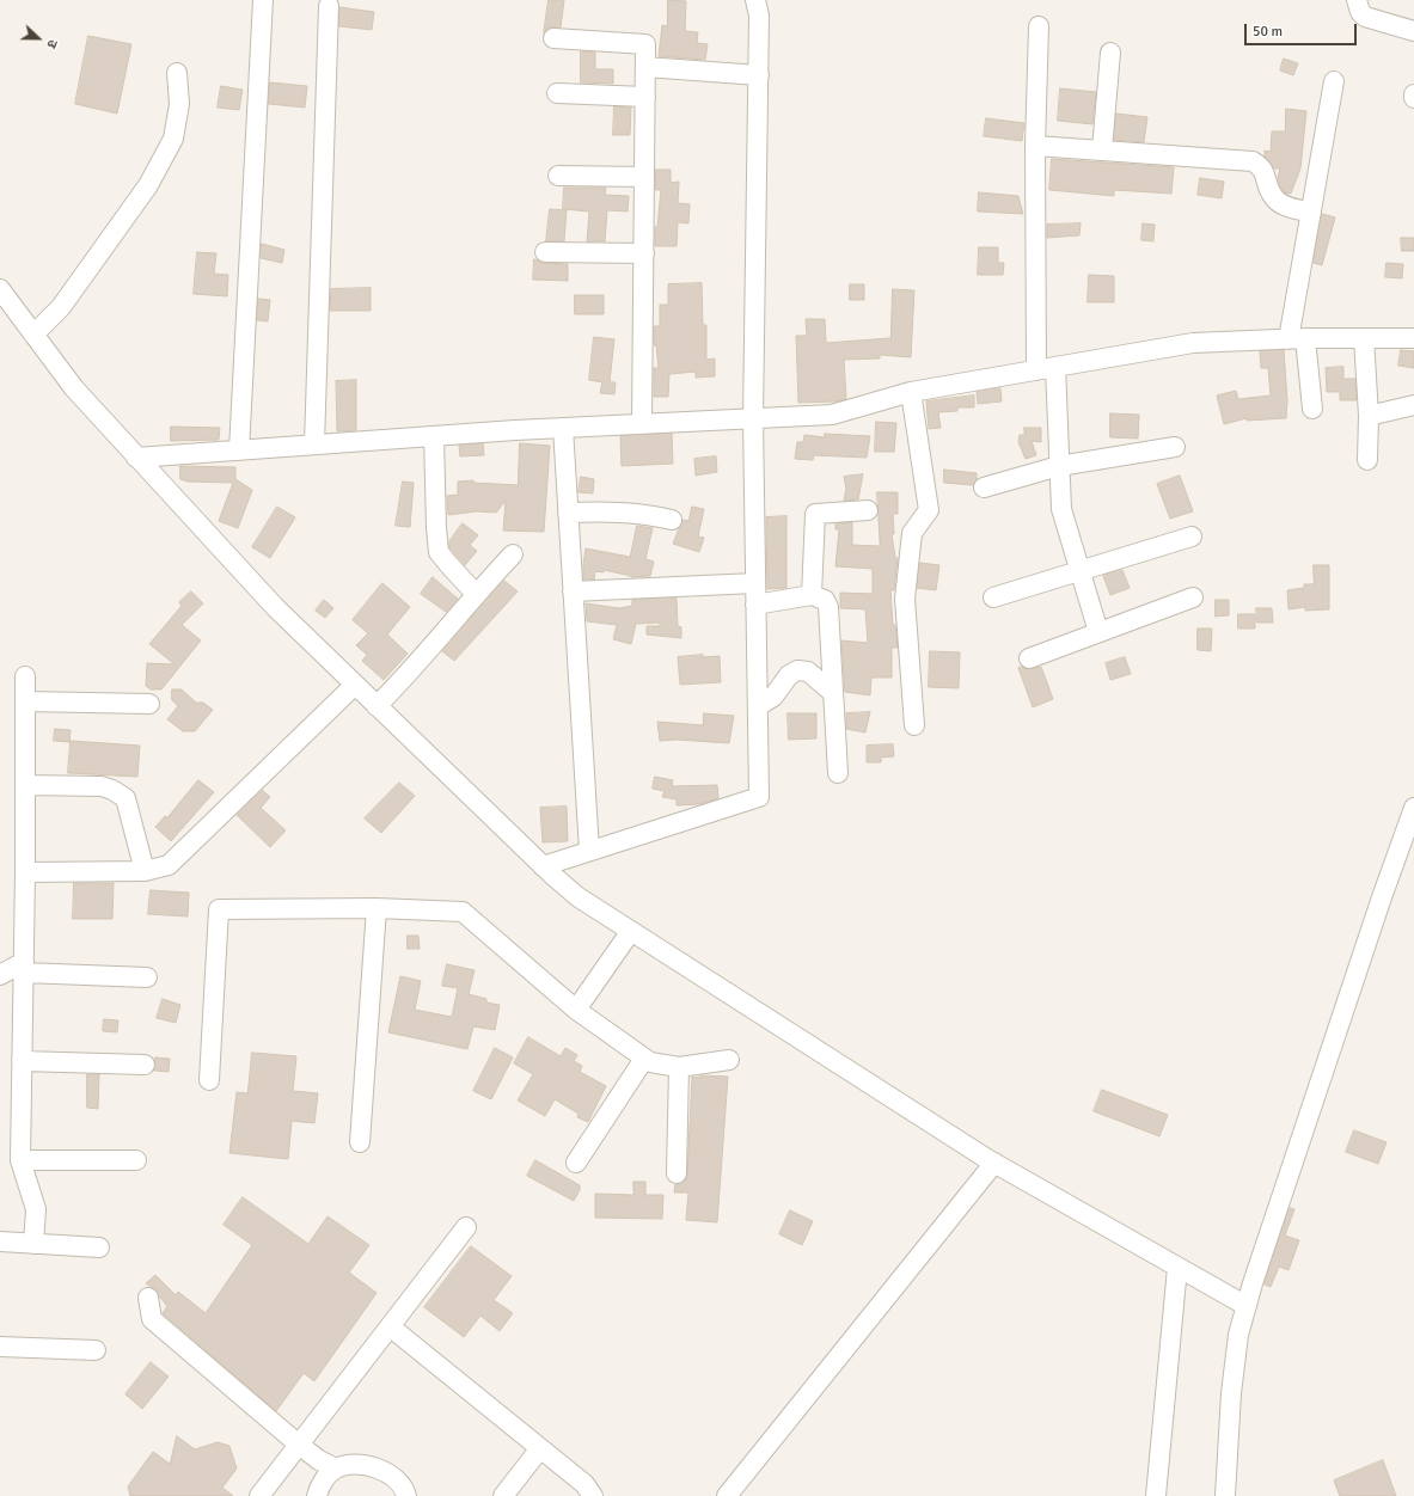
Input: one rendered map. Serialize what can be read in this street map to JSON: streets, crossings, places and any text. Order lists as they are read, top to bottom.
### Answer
{
  "scale_bar": "50 m",
  "north": "right"
}
